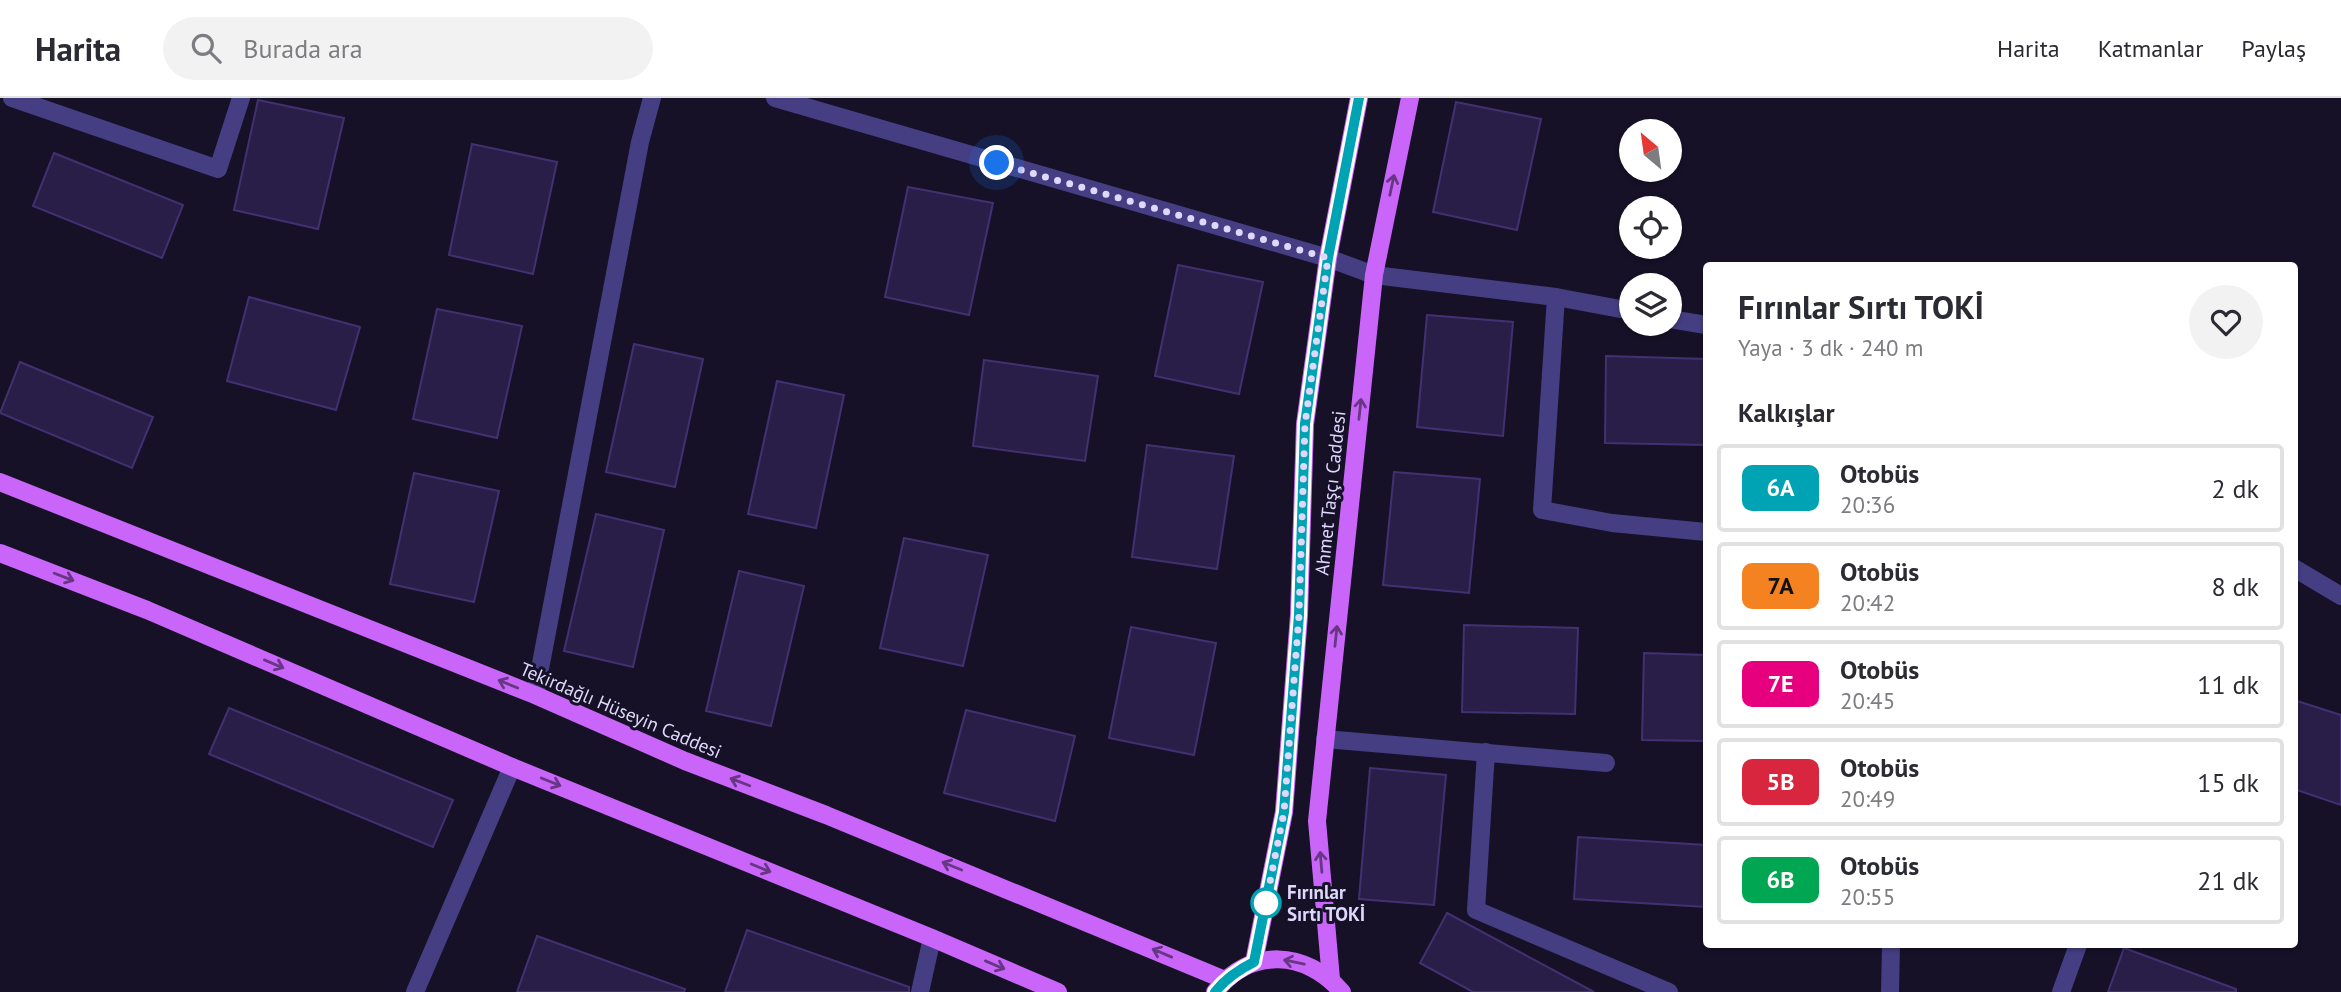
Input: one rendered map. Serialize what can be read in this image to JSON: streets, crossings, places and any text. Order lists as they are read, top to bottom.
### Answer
{
  "streets": {
    "main road": ["Ahmet Taşçı Caddesi", "Tekirdağlı Hüseyin Caddesi"]
  },
  "places": ["Fırınlar Sırtı TOKİ"],
  "lines": ["bus line 6A"],
  "north": "top left",
  "page": {
    "header": "Harita",
    "search": "Burada ara",
    "nav": ["Harita", "Katmanlar", "Paylaş"],
    "heading": [
      ["Fırınlar Sırtı TOKİ", "Yaya · 3 dk · 240 m"],
      "Kalkışlar"
    ],
    "list": [
      {
        "mark": "6A",
        "name": "Otobüs",
        "note": "20:36",
        "value": "2 dk"
      },
      {
        "mark": "7A",
        "name": "Otobüs",
        "note": "20:42",
        "value": "8 dk"
      },
      {
        "mark": "7E",
        "name": "Otobüs",
        "note": "20:45",
        "value": "11 dk"
      },
      {
        "mark": "5B",
        "name": "Otobüs",
        "note": "20:49",
        "value": "15 dk"
      },
      {
        "mark": "6B",
        "name": "Otobüs",
        "note": "20:55",
        "value": "21 dk"
      }
    ]
  }
}
